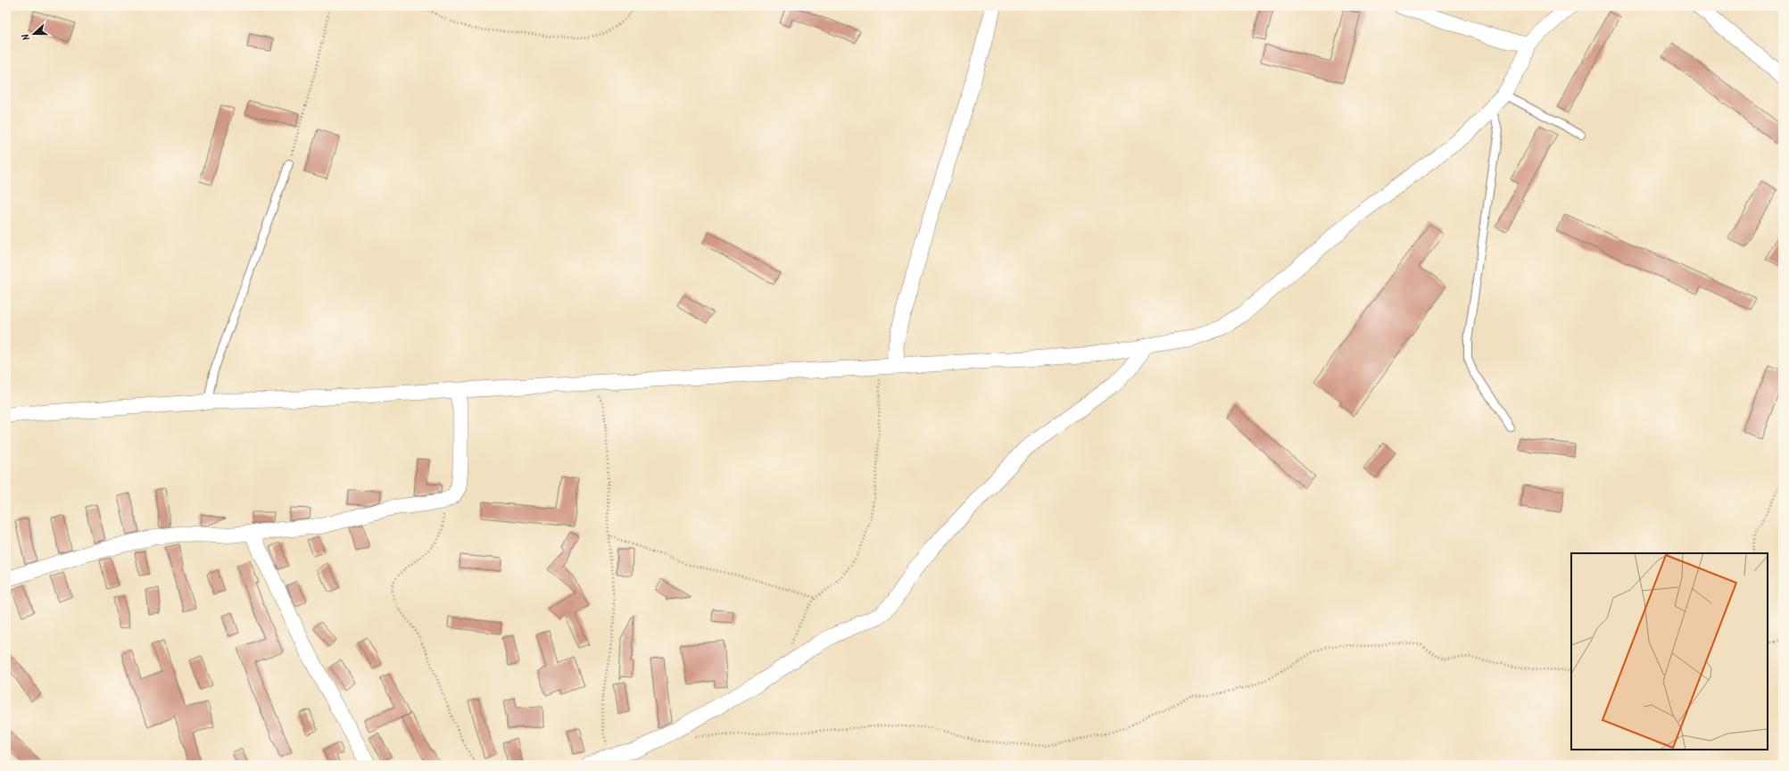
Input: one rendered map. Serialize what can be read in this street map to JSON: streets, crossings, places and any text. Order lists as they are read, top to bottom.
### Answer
{
  "north": "left"
}
